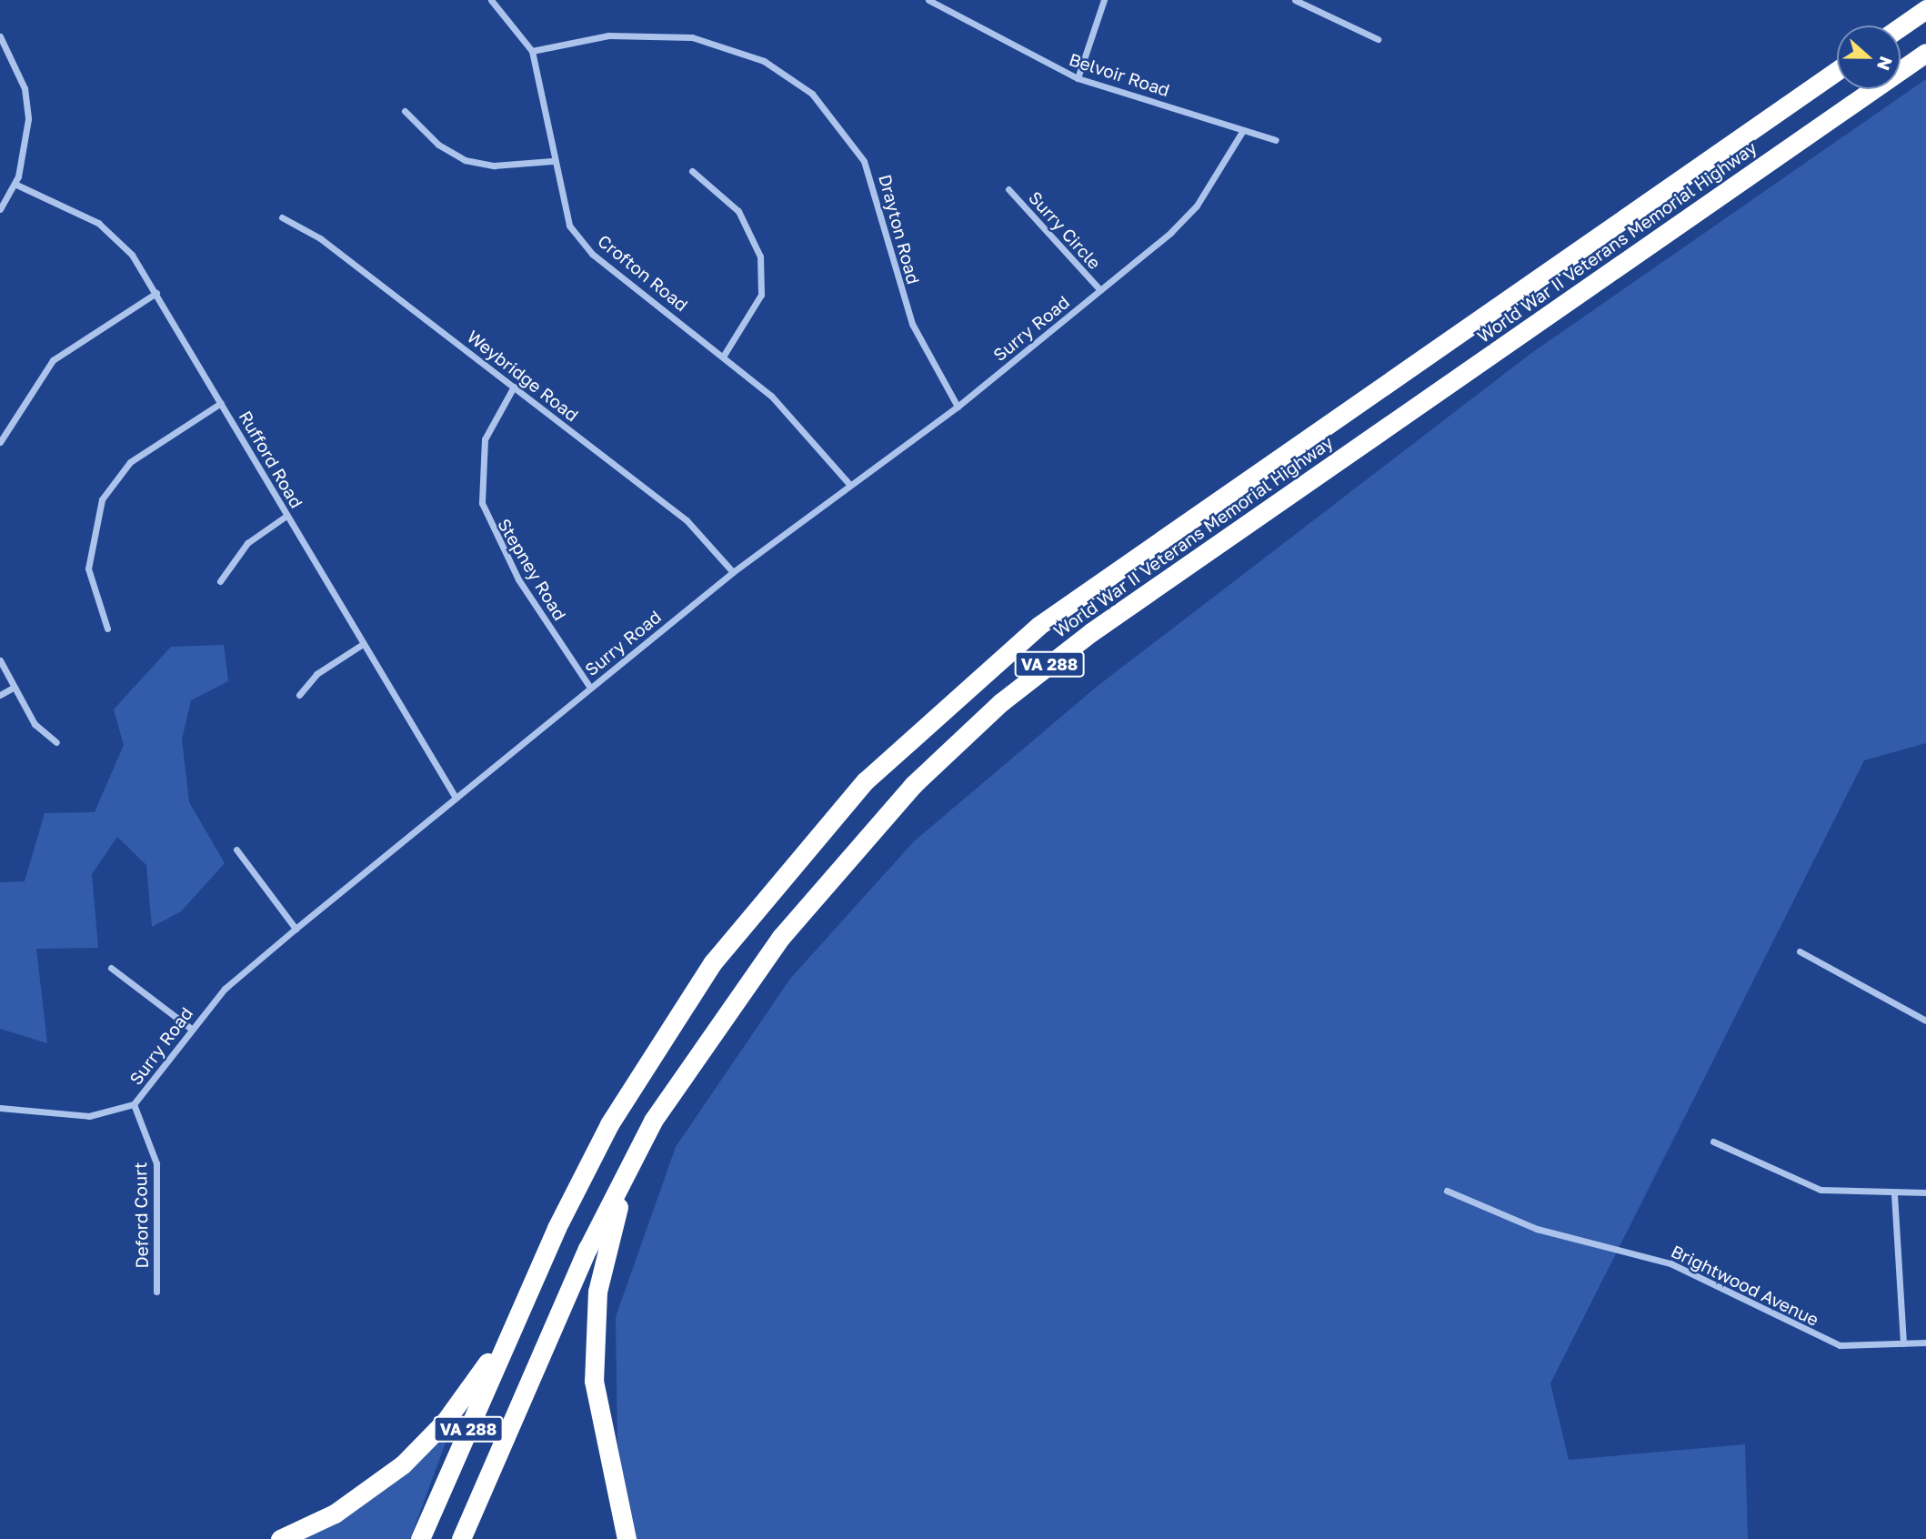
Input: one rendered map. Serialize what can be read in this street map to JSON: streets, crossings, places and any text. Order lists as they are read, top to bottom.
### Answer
{
  "streets": {
    "highway": ["World War II Veterans Memorial Highway", "VA 288"],
    "street": [
      "Belvoir Road",
      "Drayton Road",
      "Surry Circle",
      "Crofton Road",
      "Surry Road",
      "Weybridge Road",
      "Rufford Road",
      "Stepney Road",
      "Deford Court",
      "Brightwood Avenue"
    ]
  },
  "crossings": [
    ["Belvoir Road", "Surry Road"],
    ["Drayton Road", "Crofton Road"],
    ["Drayton Road", "Surry Road"],
    ["Surry Circle", "Surry Road"],
    ["Crofton Road", "Surry Road"],
    ["Surry Road", "Weybridge Road"],
    ["Surry Road", "Rufford Road"],
    ["Surry Road", "Stepney Road"],
    ["Surry Road", "Deford Court"],
    ["Weybridge Road", "Stepney Road"]
  ],
  "north": "right"
}
